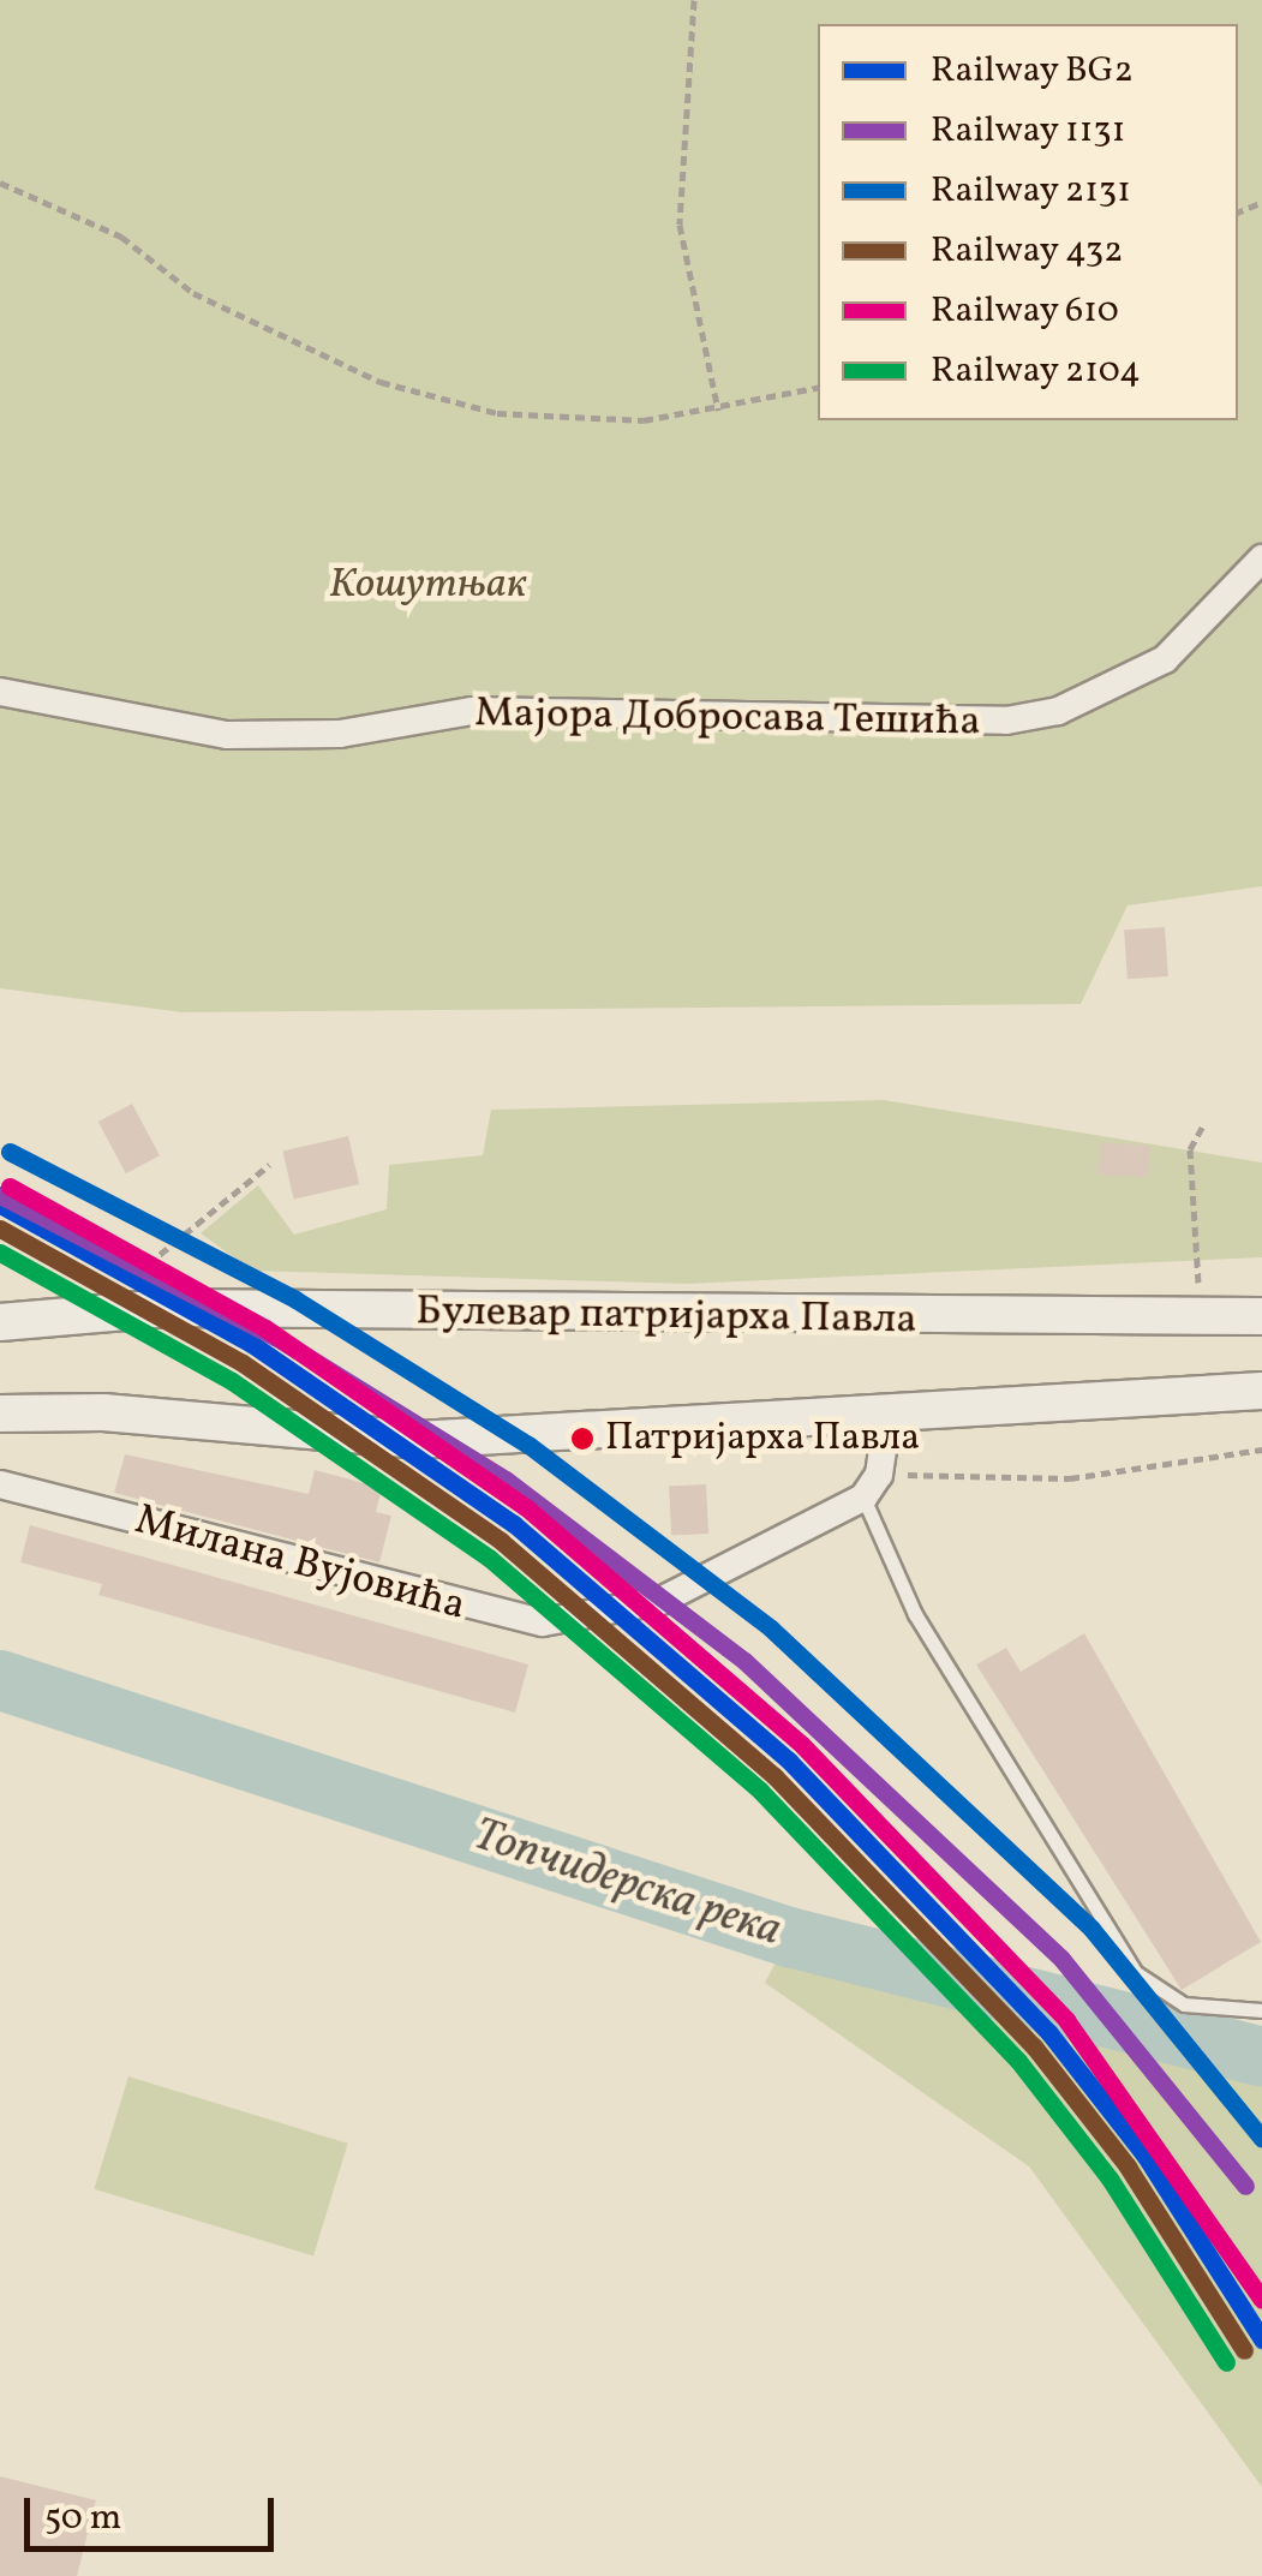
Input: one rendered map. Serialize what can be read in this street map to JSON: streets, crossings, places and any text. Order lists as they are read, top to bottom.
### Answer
{
  "streets": {
    "main road": ["Булевар патријарха Павла"],
    "street": ["Мајора Добросава Тешића", "Милана Вујовића"]
  },
  "water": ["Топчидерска река"],
  "parks": ["Кошутњак"],
  "places": ["Патријарха Павла"],
  "lines": [
    "rail line 2131",
    "rail line 610",
    "rail line 1131",
    "rail line BG2",
    "rail line 432",
    "rail line 2104"
  ],
  "legend": [
    "Railway BG2",
    "Railway 1131",
    "Railway 2131",
    "Railway 432",
    "Railway 610",
    "Railway 2104"
  ],
  "scale_bar": "50 m"
}
